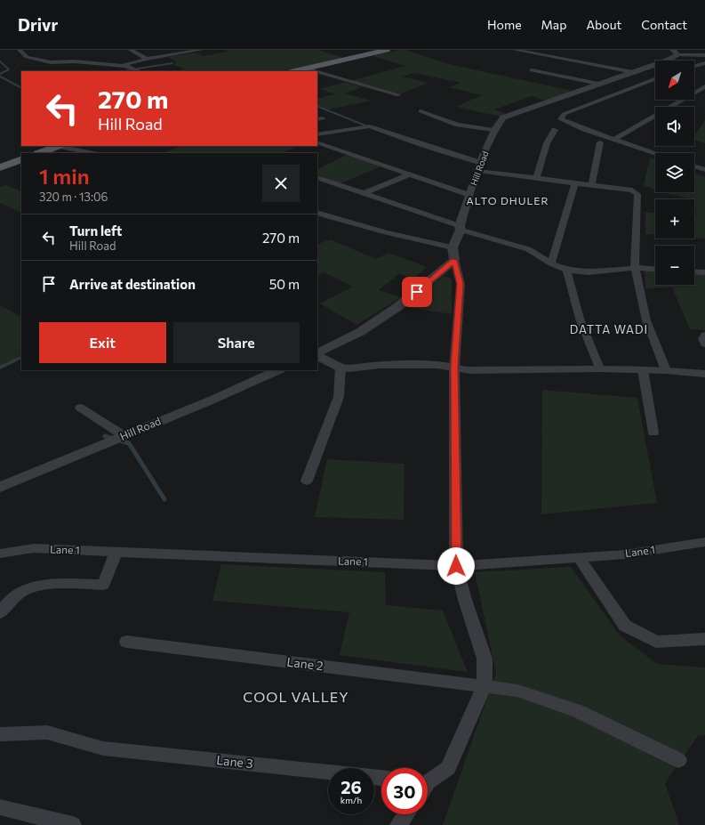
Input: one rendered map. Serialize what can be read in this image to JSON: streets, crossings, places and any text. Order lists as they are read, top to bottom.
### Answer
{
  "streets": {
    "street": [
      "Hill Road",
      "Lane 1",
      "Lane 2",
      "Lane 3"
    ]
  },
  "districts": ["ALTO DHULER", "DATTA WADI", "COOL VALLEY"],
  "north": "bottom left",
  "page": {
    "header": "Drivr",
    "nav": [
      "Home",
      "Map",
      "About",
      "Contact"
    ],
    "map_buttons": ["+", "−"],
    "turn": ["270 m", "Hill Road"],
    "heading": ["1 min", "320 m · 13:06"],
    "list": [
      {
        "name": "Turn left",
        "note": "Hill Road",
        "value": "270 m"
      },
      {
        "name": "Arrive at destination",
        "value": "50 m"
      }
    ],
    "buttons": ["Exit", "Share"],
    "speed": "26 km/h",
    "limit": "30"
  }
}
